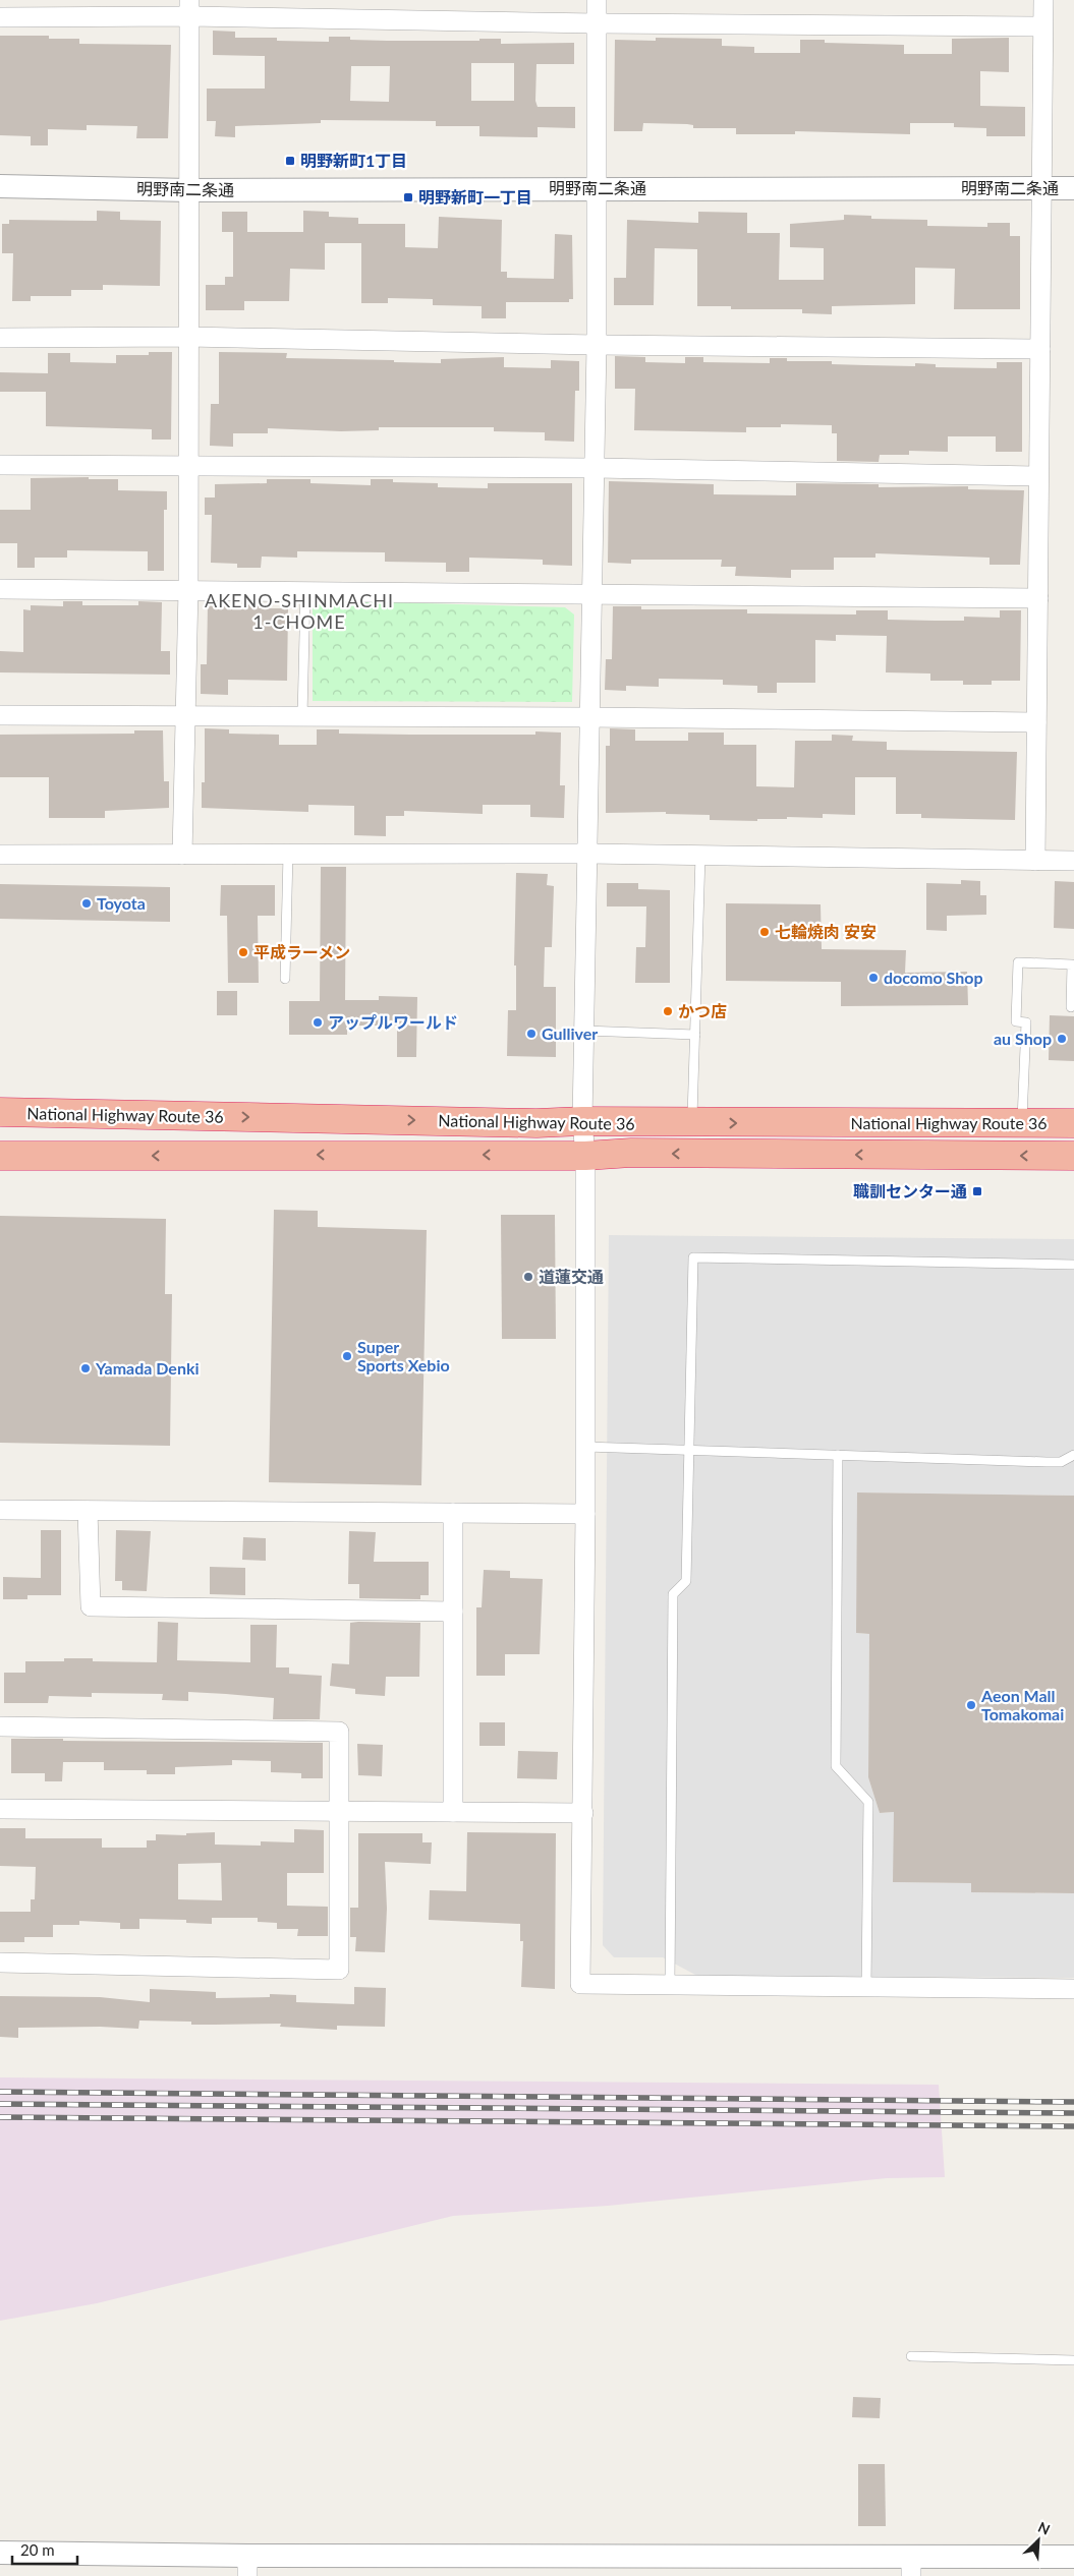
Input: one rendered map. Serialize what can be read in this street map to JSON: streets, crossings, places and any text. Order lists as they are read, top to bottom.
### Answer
{
  "streets": {
    "highway": ["National Highway Route 36"],
    "street": ["明野南二条通"]
  },
  "districts": ["AKENO-SHINMACHI 1-CHOME"],
  "places": {
    "transit": ["明野新町1丁目", "明野新町一丁目", "職訓センター通"],
    "other": [
      "Toyota",
      "七輪焼肉 安安",
      "平成ラーメン",
      "docomo Shop",
      "かつ店",
      "アップルワールド",
      "Gulliver",
      "au Shop",
      "道蓮交通",
      "Super Sports Xebio",
      "Yamada Denki",
      "Aeon Mall Tomakomai"
    ]
  },
  "scale_bar": "20 m",
  "north": "top right"
}
